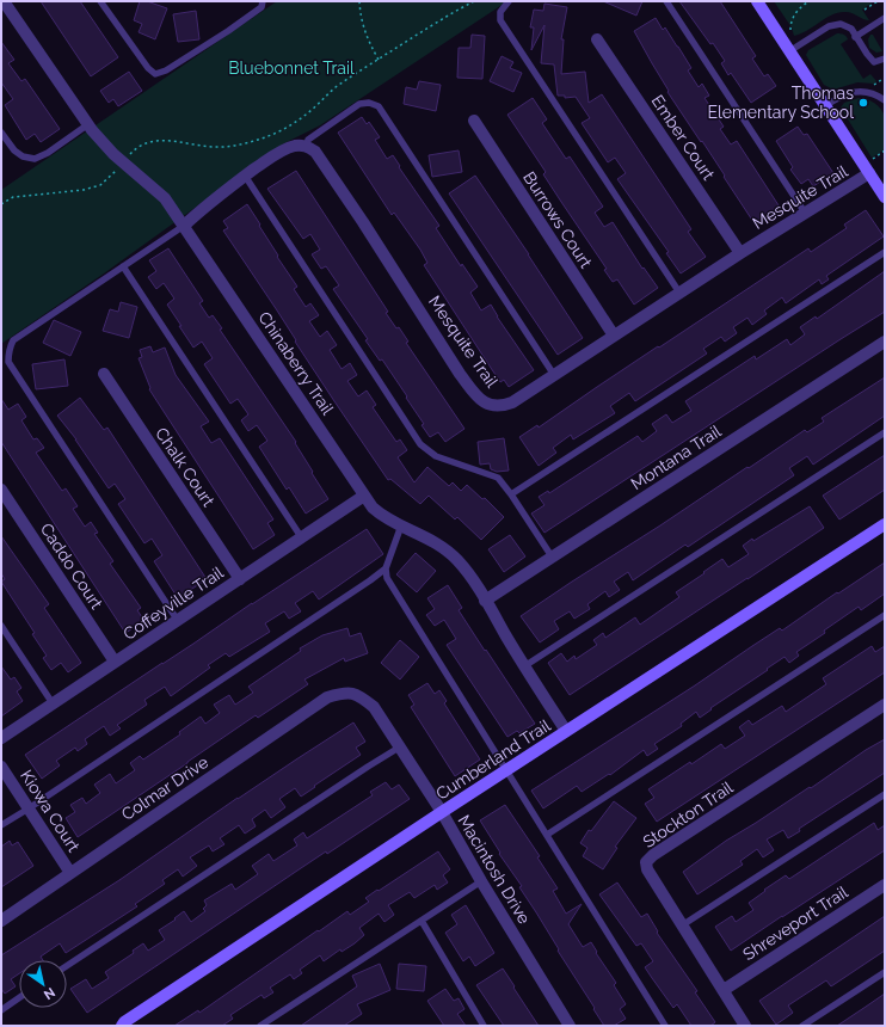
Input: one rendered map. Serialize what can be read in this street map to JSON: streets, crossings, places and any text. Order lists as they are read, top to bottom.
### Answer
{
  "streets": {
    "street": [
      "Ember Court",
      "Mesquite Trail",
      "Burrows Court",
      "Chinaberry Trail",
      "Montana Trail",
      "Chalk Court",
      "Caddo Court",
      "Coffeyville Trail",
      "Cumberland Trail",
      "Colmar Drive",
      "Kiowa Court",
      "Stockton Trail",
      "Macintosh Drive",
      "Shreveport Trail"
    ]
  },
  "crossings": [
    ["Ember Court", "Mesquite Trail"],
    ["Mesquite Trail", "Burrows Court"],
    ["Chinaberry Trail", "Montana Trail"],
    ["Chinaberry Trail", "Coffeyville Trail"],
    ["Chinaberry Trail", "Cumberland Trail"],
    ["Chalk Court", "Coffeyville Trail"],
    ["Caddo Court", "Coffeyville Trail"],
    ["Cumberland Trail", "Macintosh Drive"],
    ["Colmar Drive", "Kiowa Court"],
    ["Colmar Drive", "Macintosh Drive"],
    ["Stockton Trail", "Shreveport Trail"]
  ],
  "parks": ["Bluebonnet Trail"],
  "places": ["Thomas Elementary School"],
  "north": "bottom right"
}
